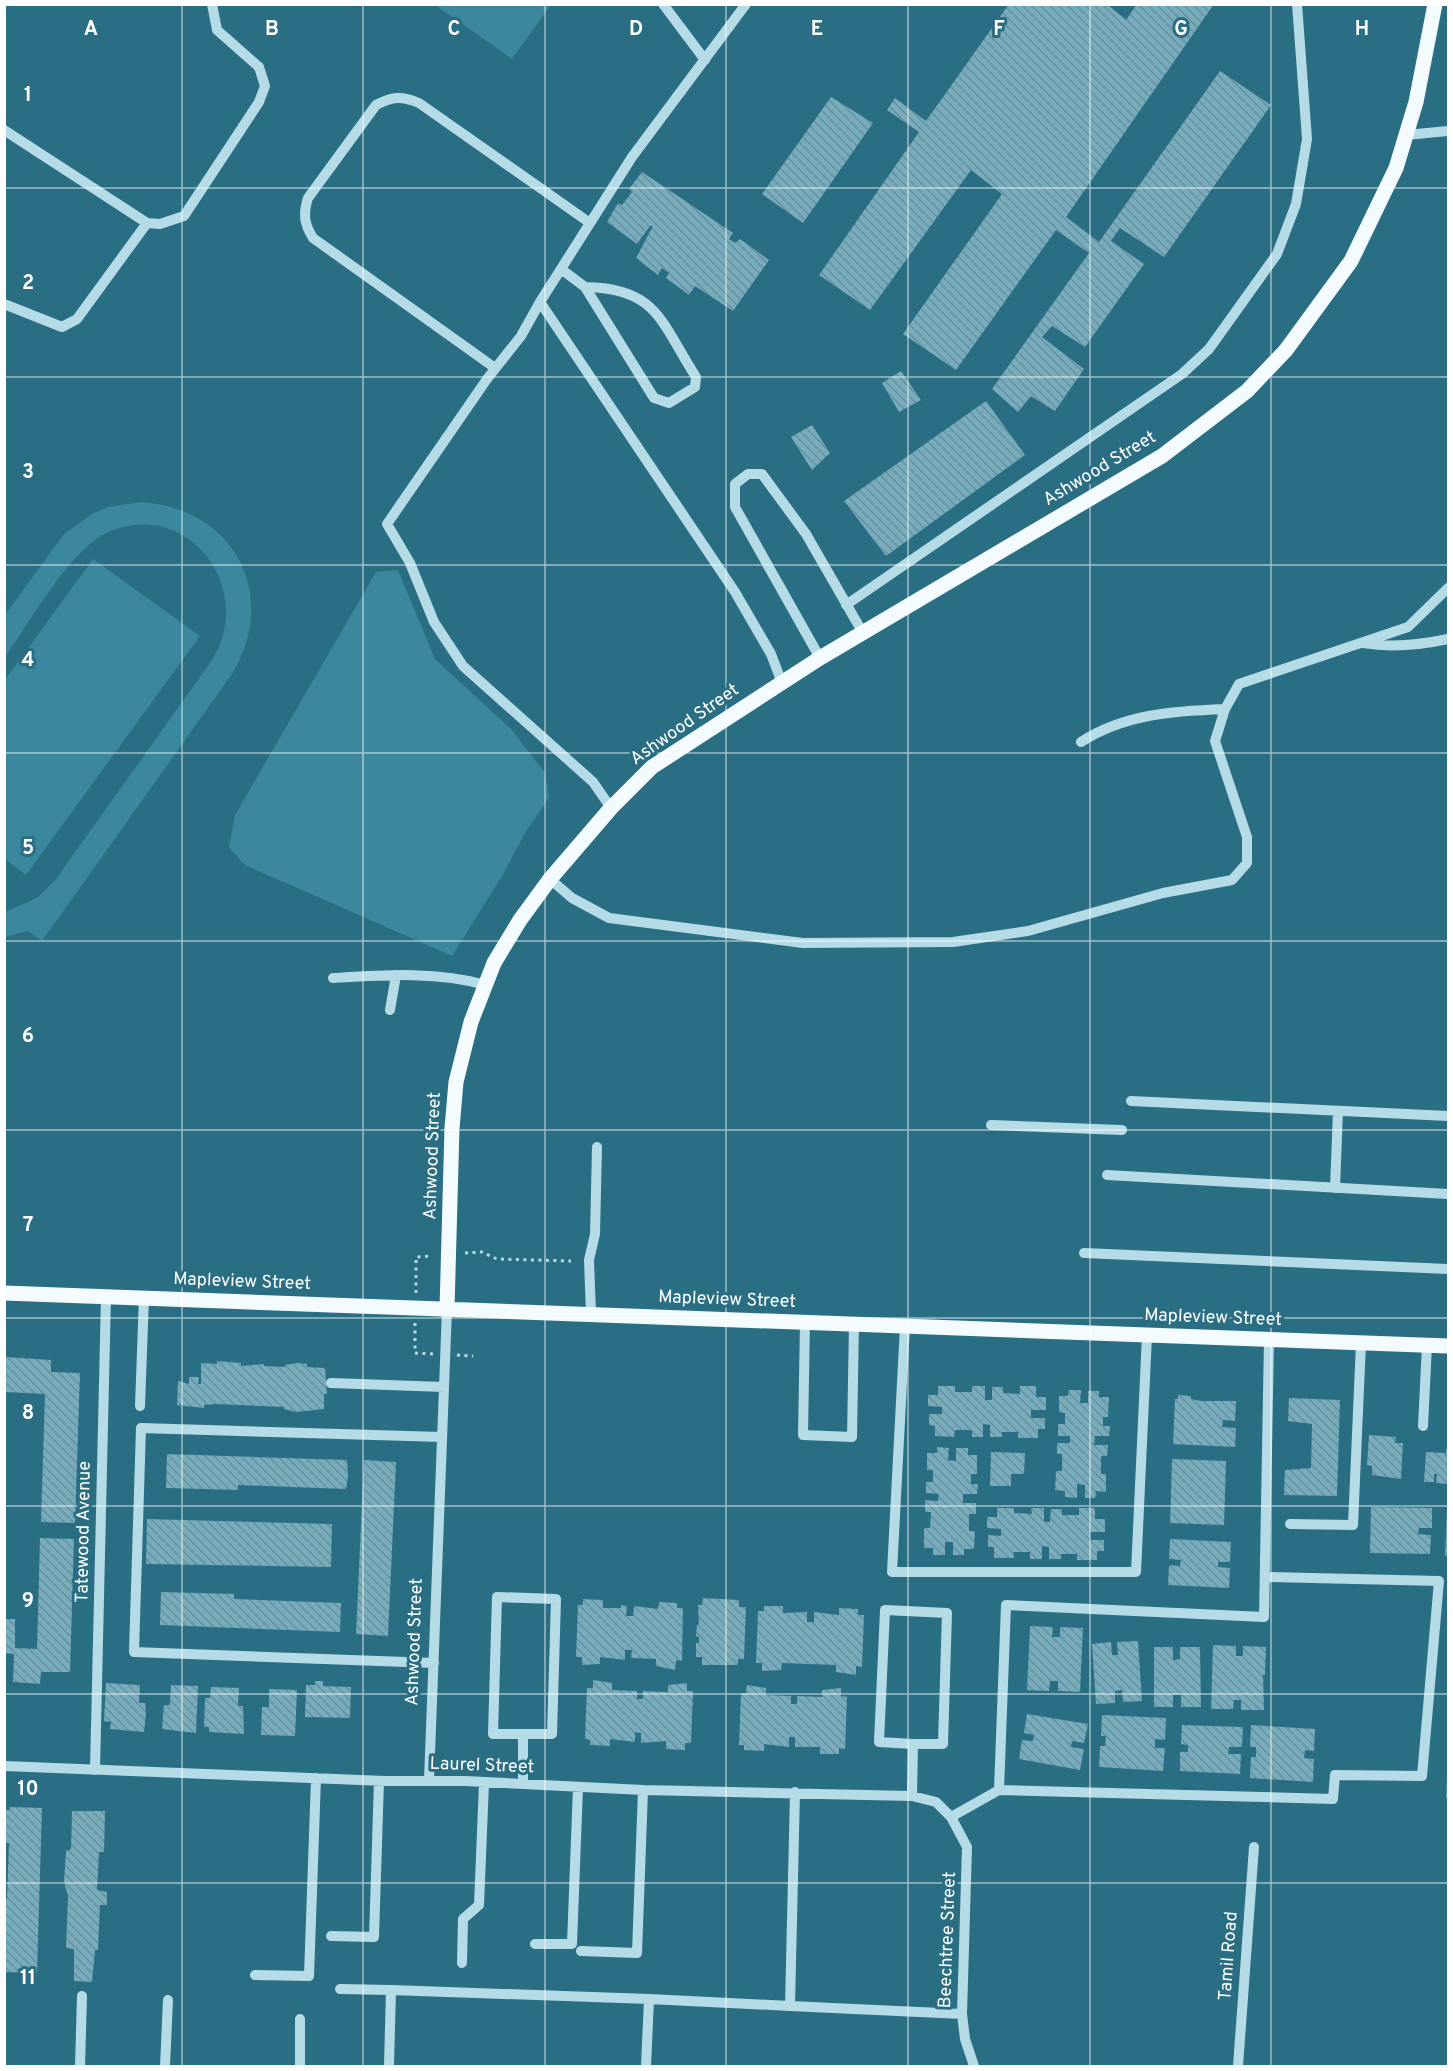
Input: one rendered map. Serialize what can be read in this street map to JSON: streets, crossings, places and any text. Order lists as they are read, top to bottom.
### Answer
{
  "streets": {
    "main road": ["Ashwood Street", "Mapleview Street"],
    "street": [
      "Tatewood Avenue",
      "Laurel Street",
      "Beechtree Street",
      "Tamil Road"
    ]
  },
  "crossings": [
    ["Ashwood Street", "Mapleview Street"],
    ["Ashwood Street", "Laurel Street"],
    ["Mapleview Street", "Tatewood Avenue"],
    ["Tatewood Avenue", "Laurel Street"],
    ["Laurel Street", "Beechtree Street"]
  ],
  "grid": {
    "columns": [
      "A",
      "B",
      "C",
      "D",
      "E",
      "F",
      "G",
      "H"
    ],
    "rows": [
      "1",
      "2",
      "3",
      "4",
      "5",
      "6",
      "7",
      "8",
      "9",
      "10",
      "11"
    ]
  }
}
